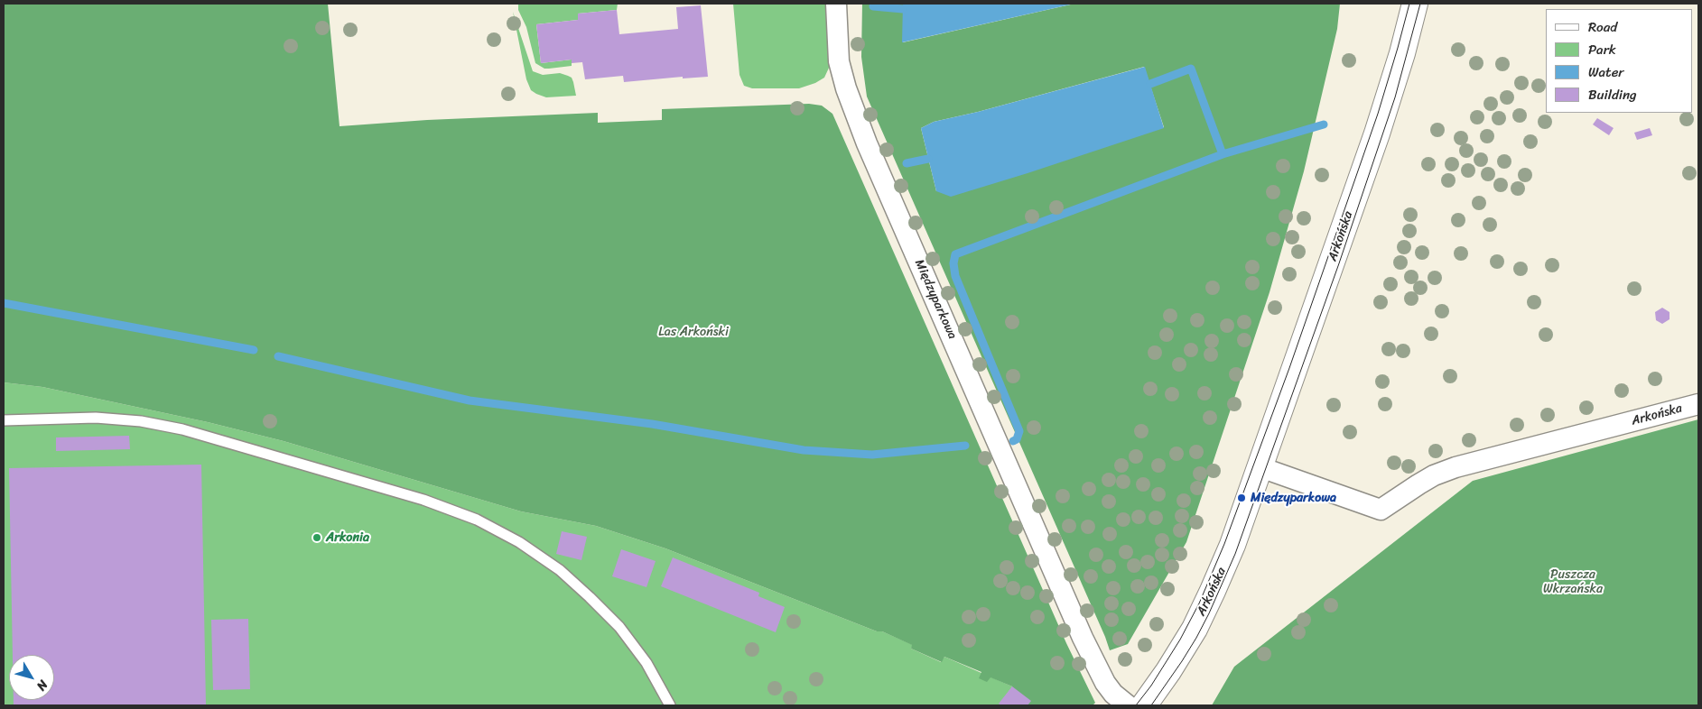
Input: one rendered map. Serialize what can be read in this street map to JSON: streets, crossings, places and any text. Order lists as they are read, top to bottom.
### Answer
{
  "streets": {
    "street": ["Arkońska", "Międzyparkowa"]
  },
  "crossings": [
    ["Arkońska", "Międzyparkowa"]
  ],
  "parks": ["Las Arkoński", "Puszcza Wkrzańska"],
  "places": ["Międzyparkowa", "Arkonia"],
  "legend": [
    "Road",
    "Park",
    "Water",
    "Building"
  ],
  "north": "bottom right"
}
